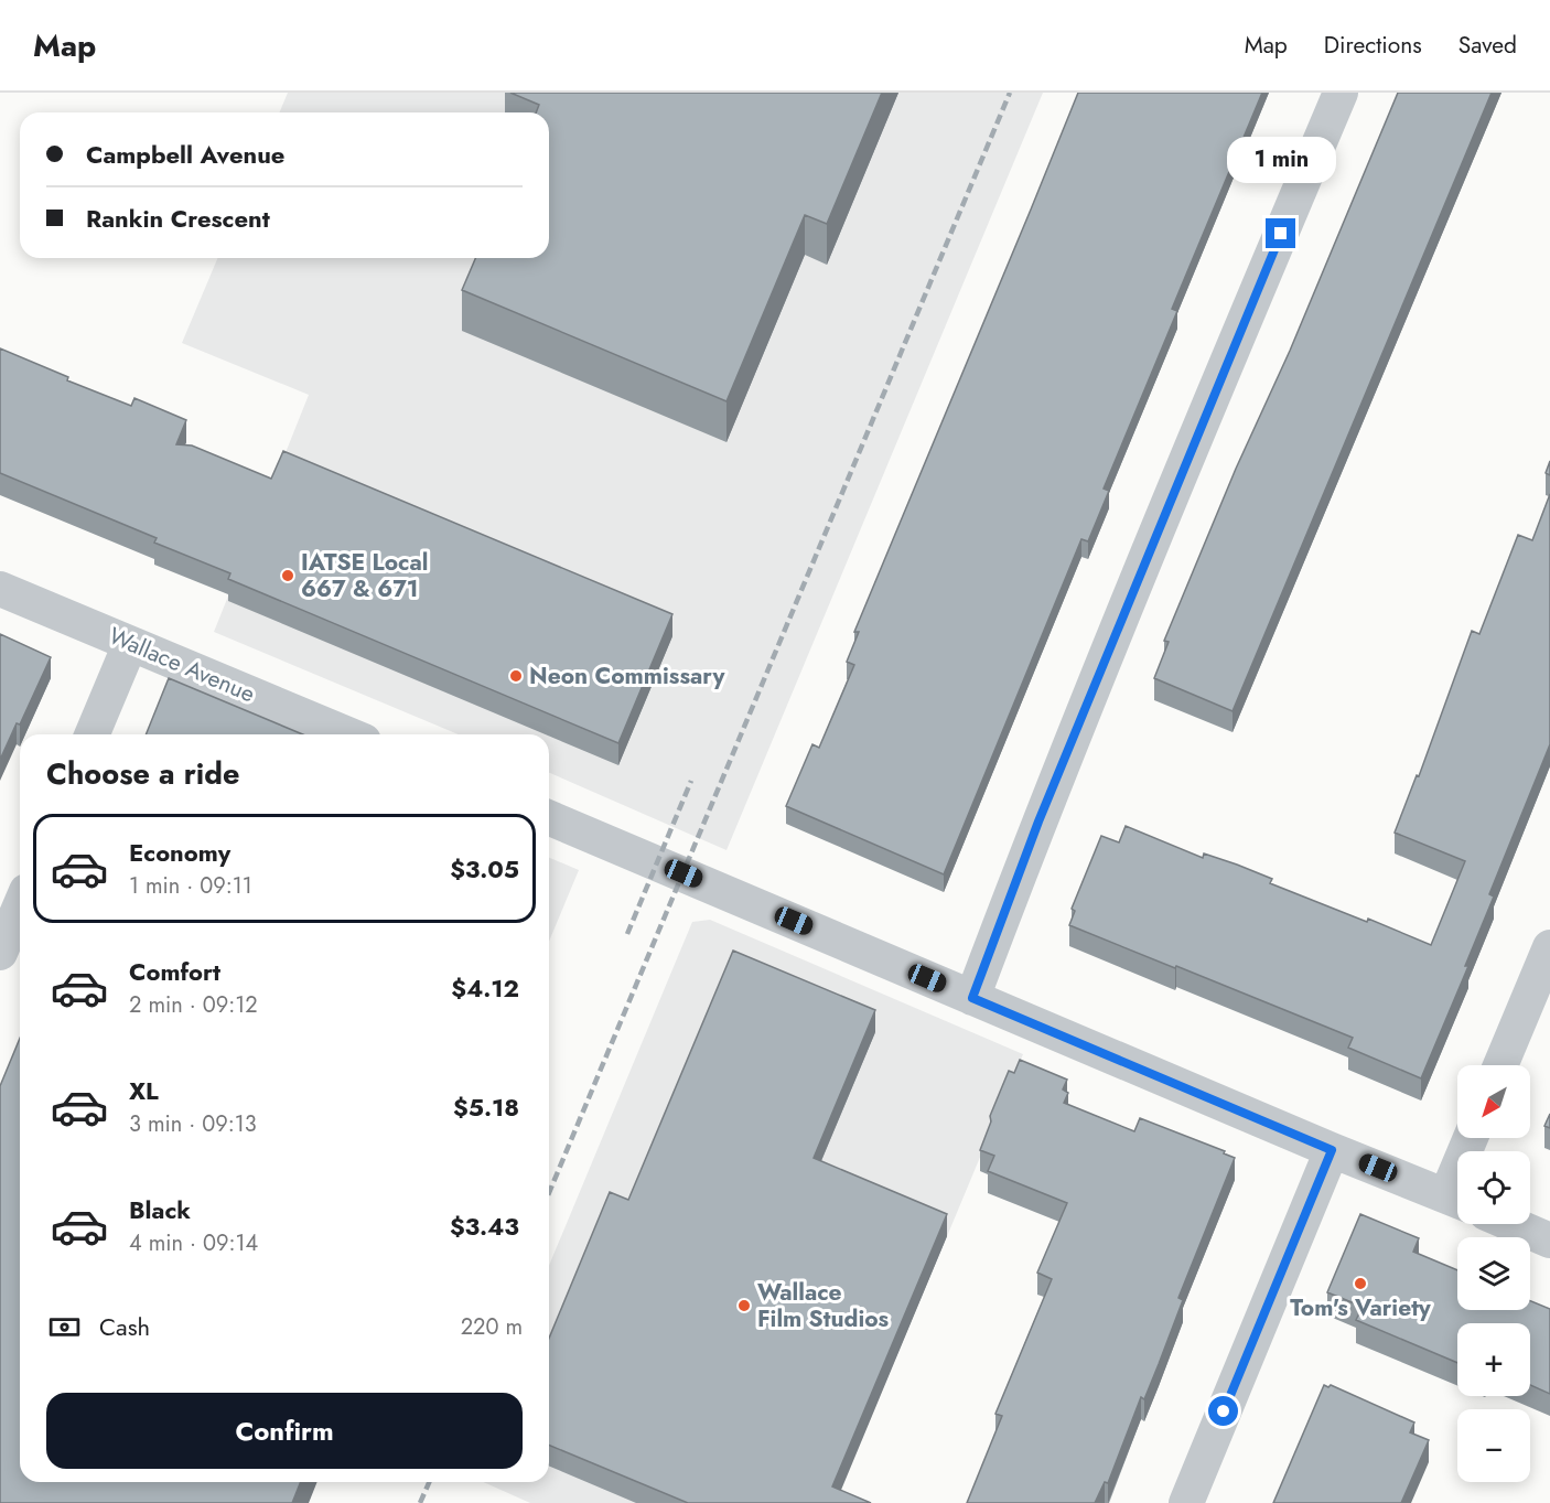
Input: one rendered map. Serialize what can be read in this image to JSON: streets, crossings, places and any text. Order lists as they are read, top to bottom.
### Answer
{
  "streets": {
    "street": ["Wallace Avenue"]
  },
  "places": [
    "IATSE Local 667 & 671",
    "Neon Commissary",
    "Tom's Variety",
    "Wallace Film Studios"
  ],
  "north": "bottom left",
  "page": {
    "header": "Map",
    "nav": ["Map", "Directions", "Saved"],
    "banner": ["Campbell Avenue", "Rankin Crescent"],
    "bubble": "1 min",
    "heading": "Choose a ride",
    "list": [
      {
        "name": "Economy",
        "note": "1 min · 09:11",
        "value": "$3.05"
      },
      {
        "name": "Comfort",
        "note": "2 min · 09:12",
        "value": "$4.12"
      },
      {
        "name": "XL",
        "note": "3 min · 09:13",
        "value": "$5.18"
      },
      {
        "name": "Black",
        "note": "4 min · 09:14",
        "value": "$3.43"
      }
    ],
    "map_buttons": ["+", "−"],
    "pay": ["Cash", "220 m"],
    "buttons": "Confirm"
  }
}
